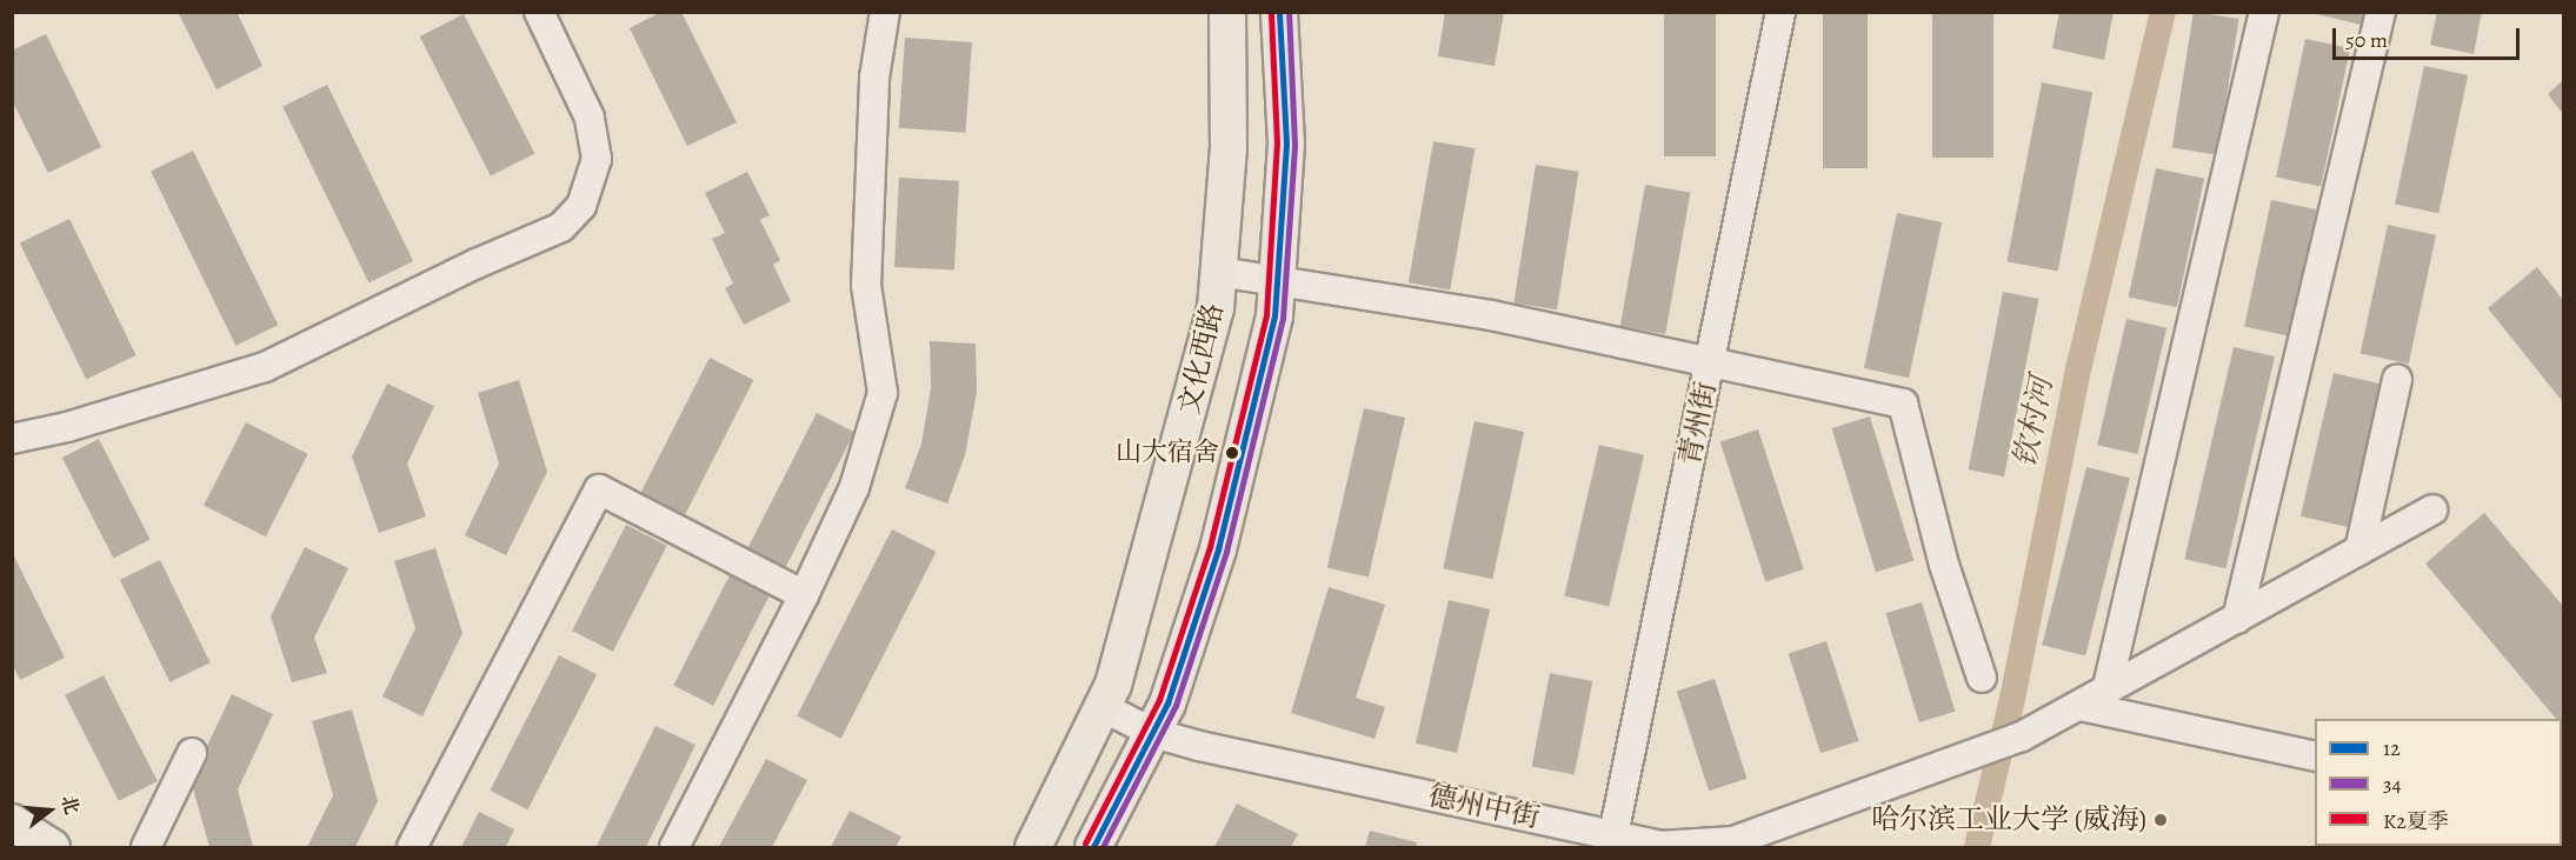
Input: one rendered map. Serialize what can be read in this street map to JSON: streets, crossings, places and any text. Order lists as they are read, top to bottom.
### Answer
{
  "streets": {
    "main road": ["文化西路"],
    "street": ["青州街", "德州中街"]
  },
  "crossings": [
    ["文化西路", "德州中街"],
    ["青州街", "德州中街"]
  ],
  "water": ["钦村河"],
  "places": ["山大宿舍", "哈尔滨工业大学 (威海)"],
  "lines": ["transit line 12", "transit line 34", "transit line K2夏季"],
  "legend": ["12", "34", "K2夏季"],
  "scale_bar": "50 m",
  "north": "right"
}
